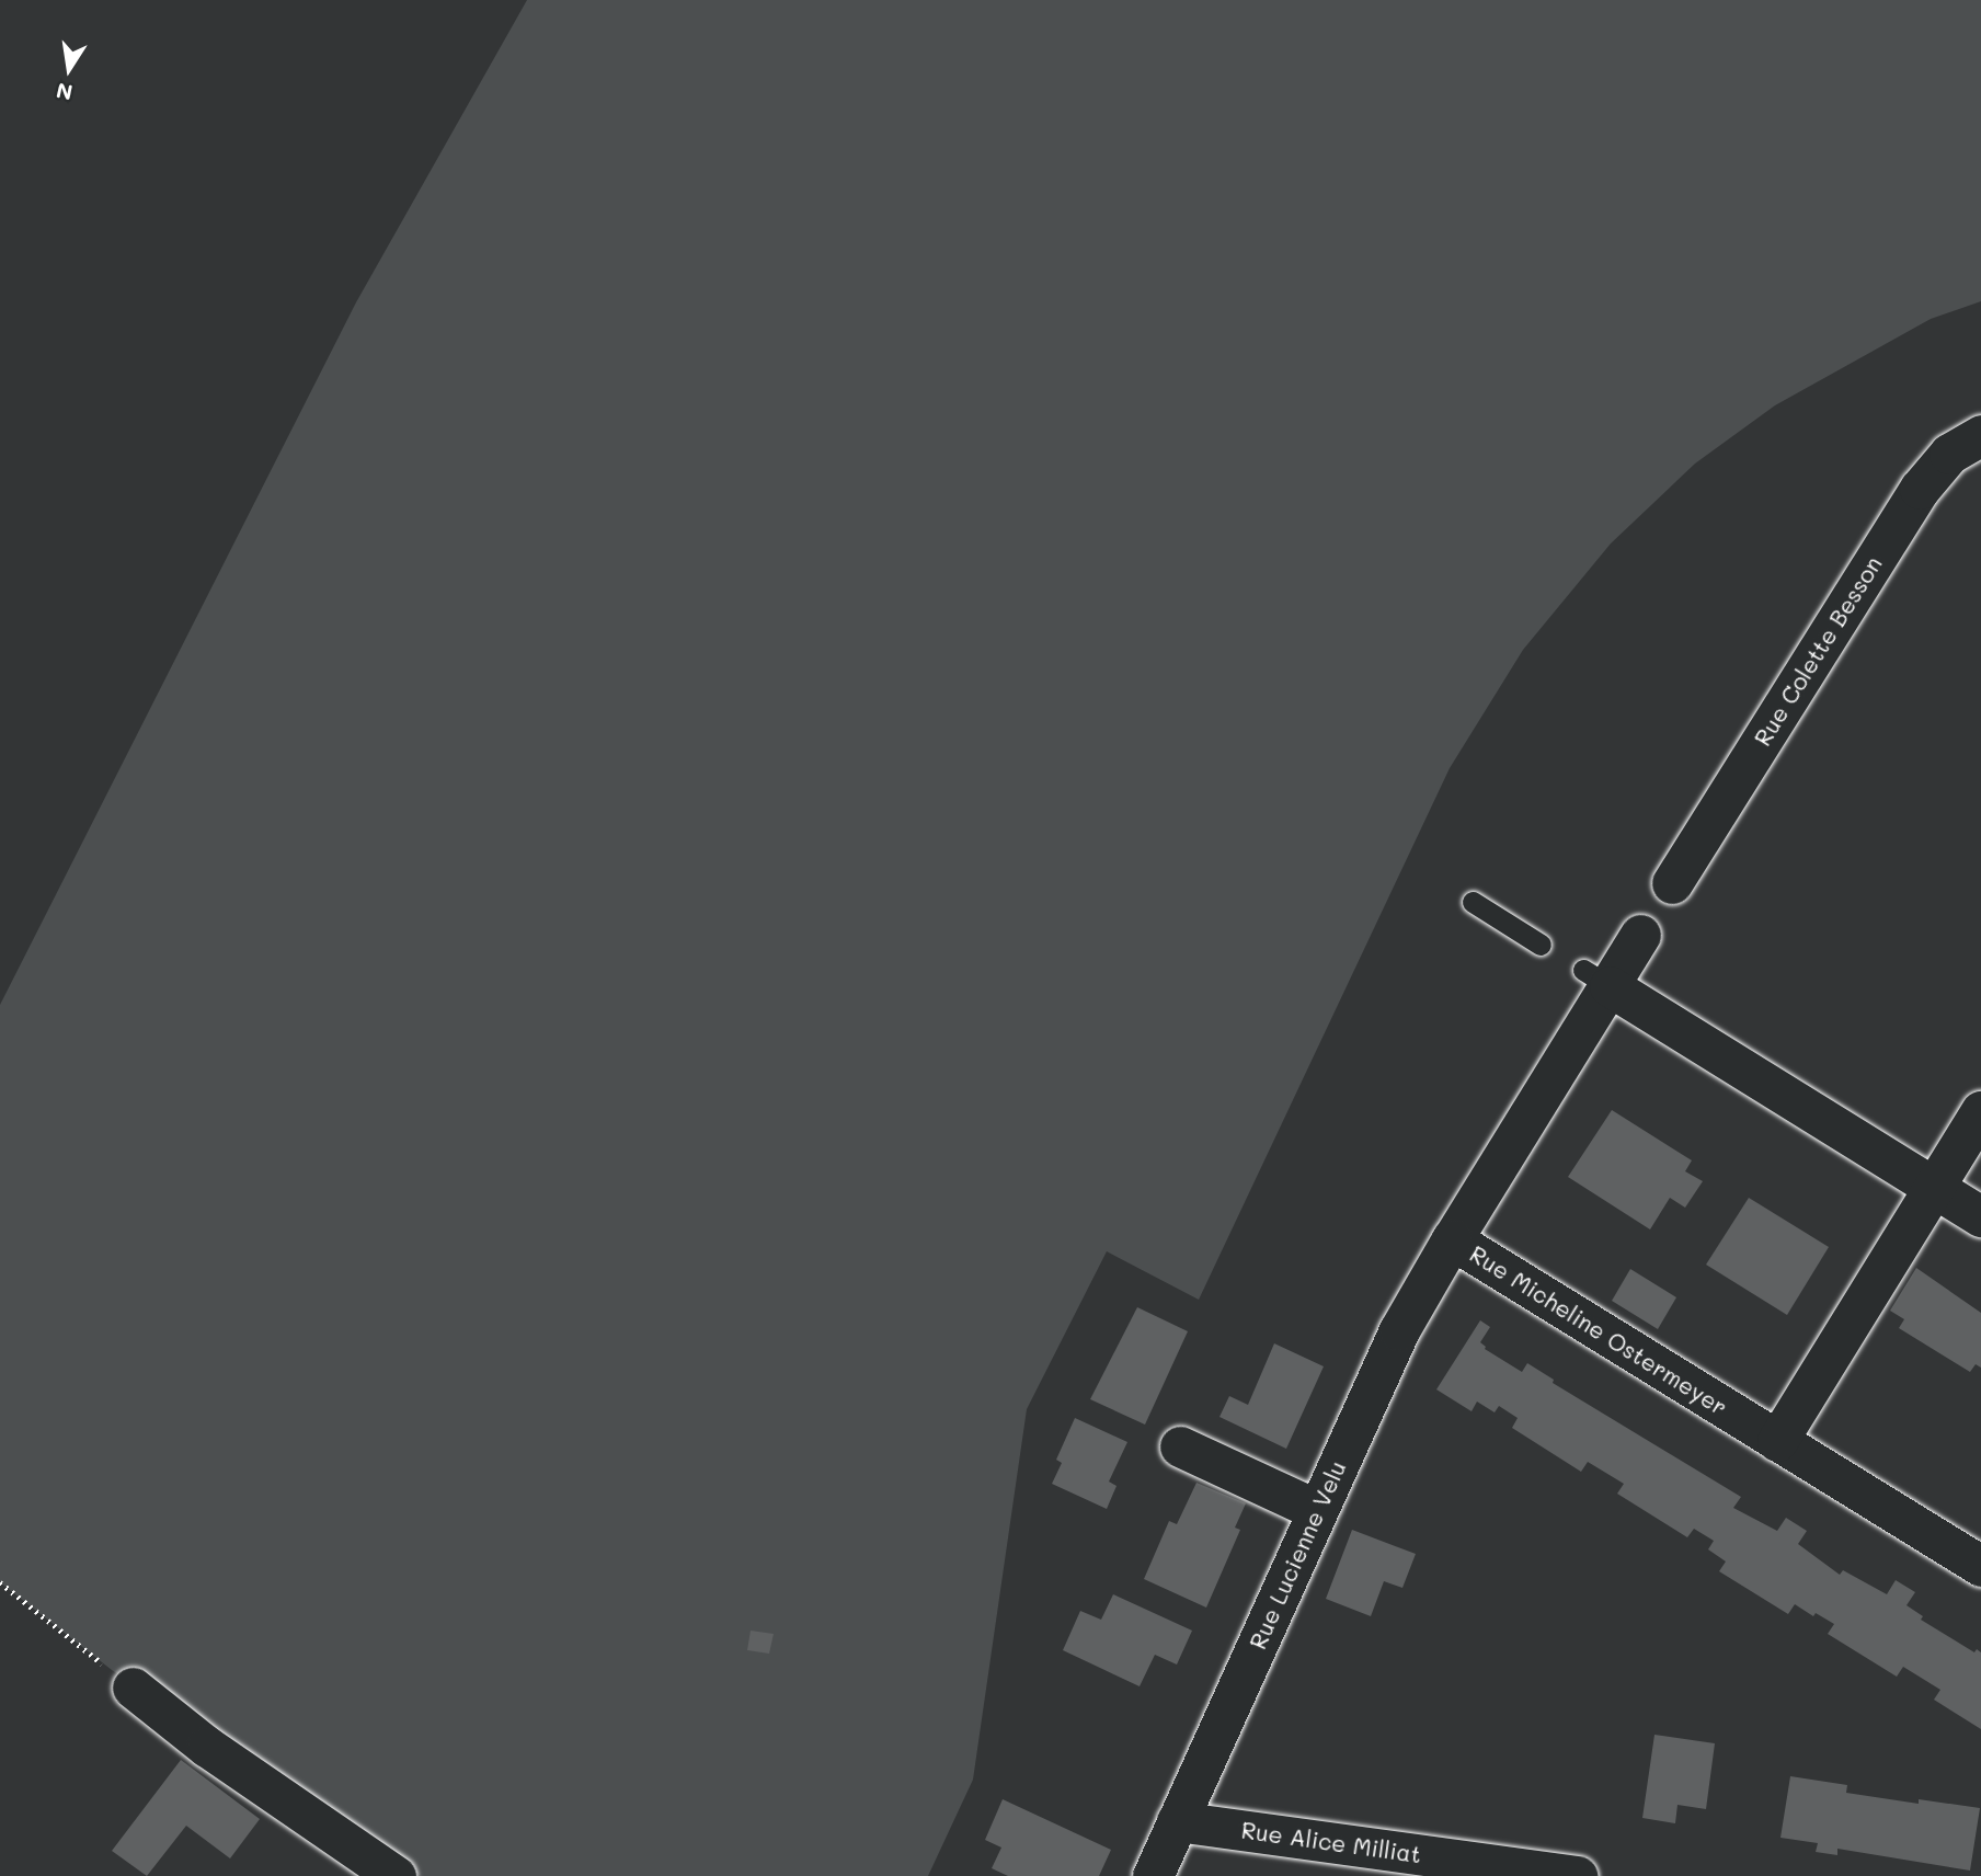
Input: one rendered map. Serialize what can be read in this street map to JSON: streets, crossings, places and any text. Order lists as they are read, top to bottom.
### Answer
{
  "streets": {
    "street": [
      "Rue Colette Besson",
      "Rue Micheline Ostermeyer",
      "Rue Lucienne Velu",
      "Rue Alice Milliat"
    ]
  },
  "crossings": [
    ["Rue Micheline Ostermeyer", "Rue Lucienne Velu"],
    ["Rue Lucienne Velu", "Rue Alice Milliat"]
  ],
  "north": "bottom"
}
